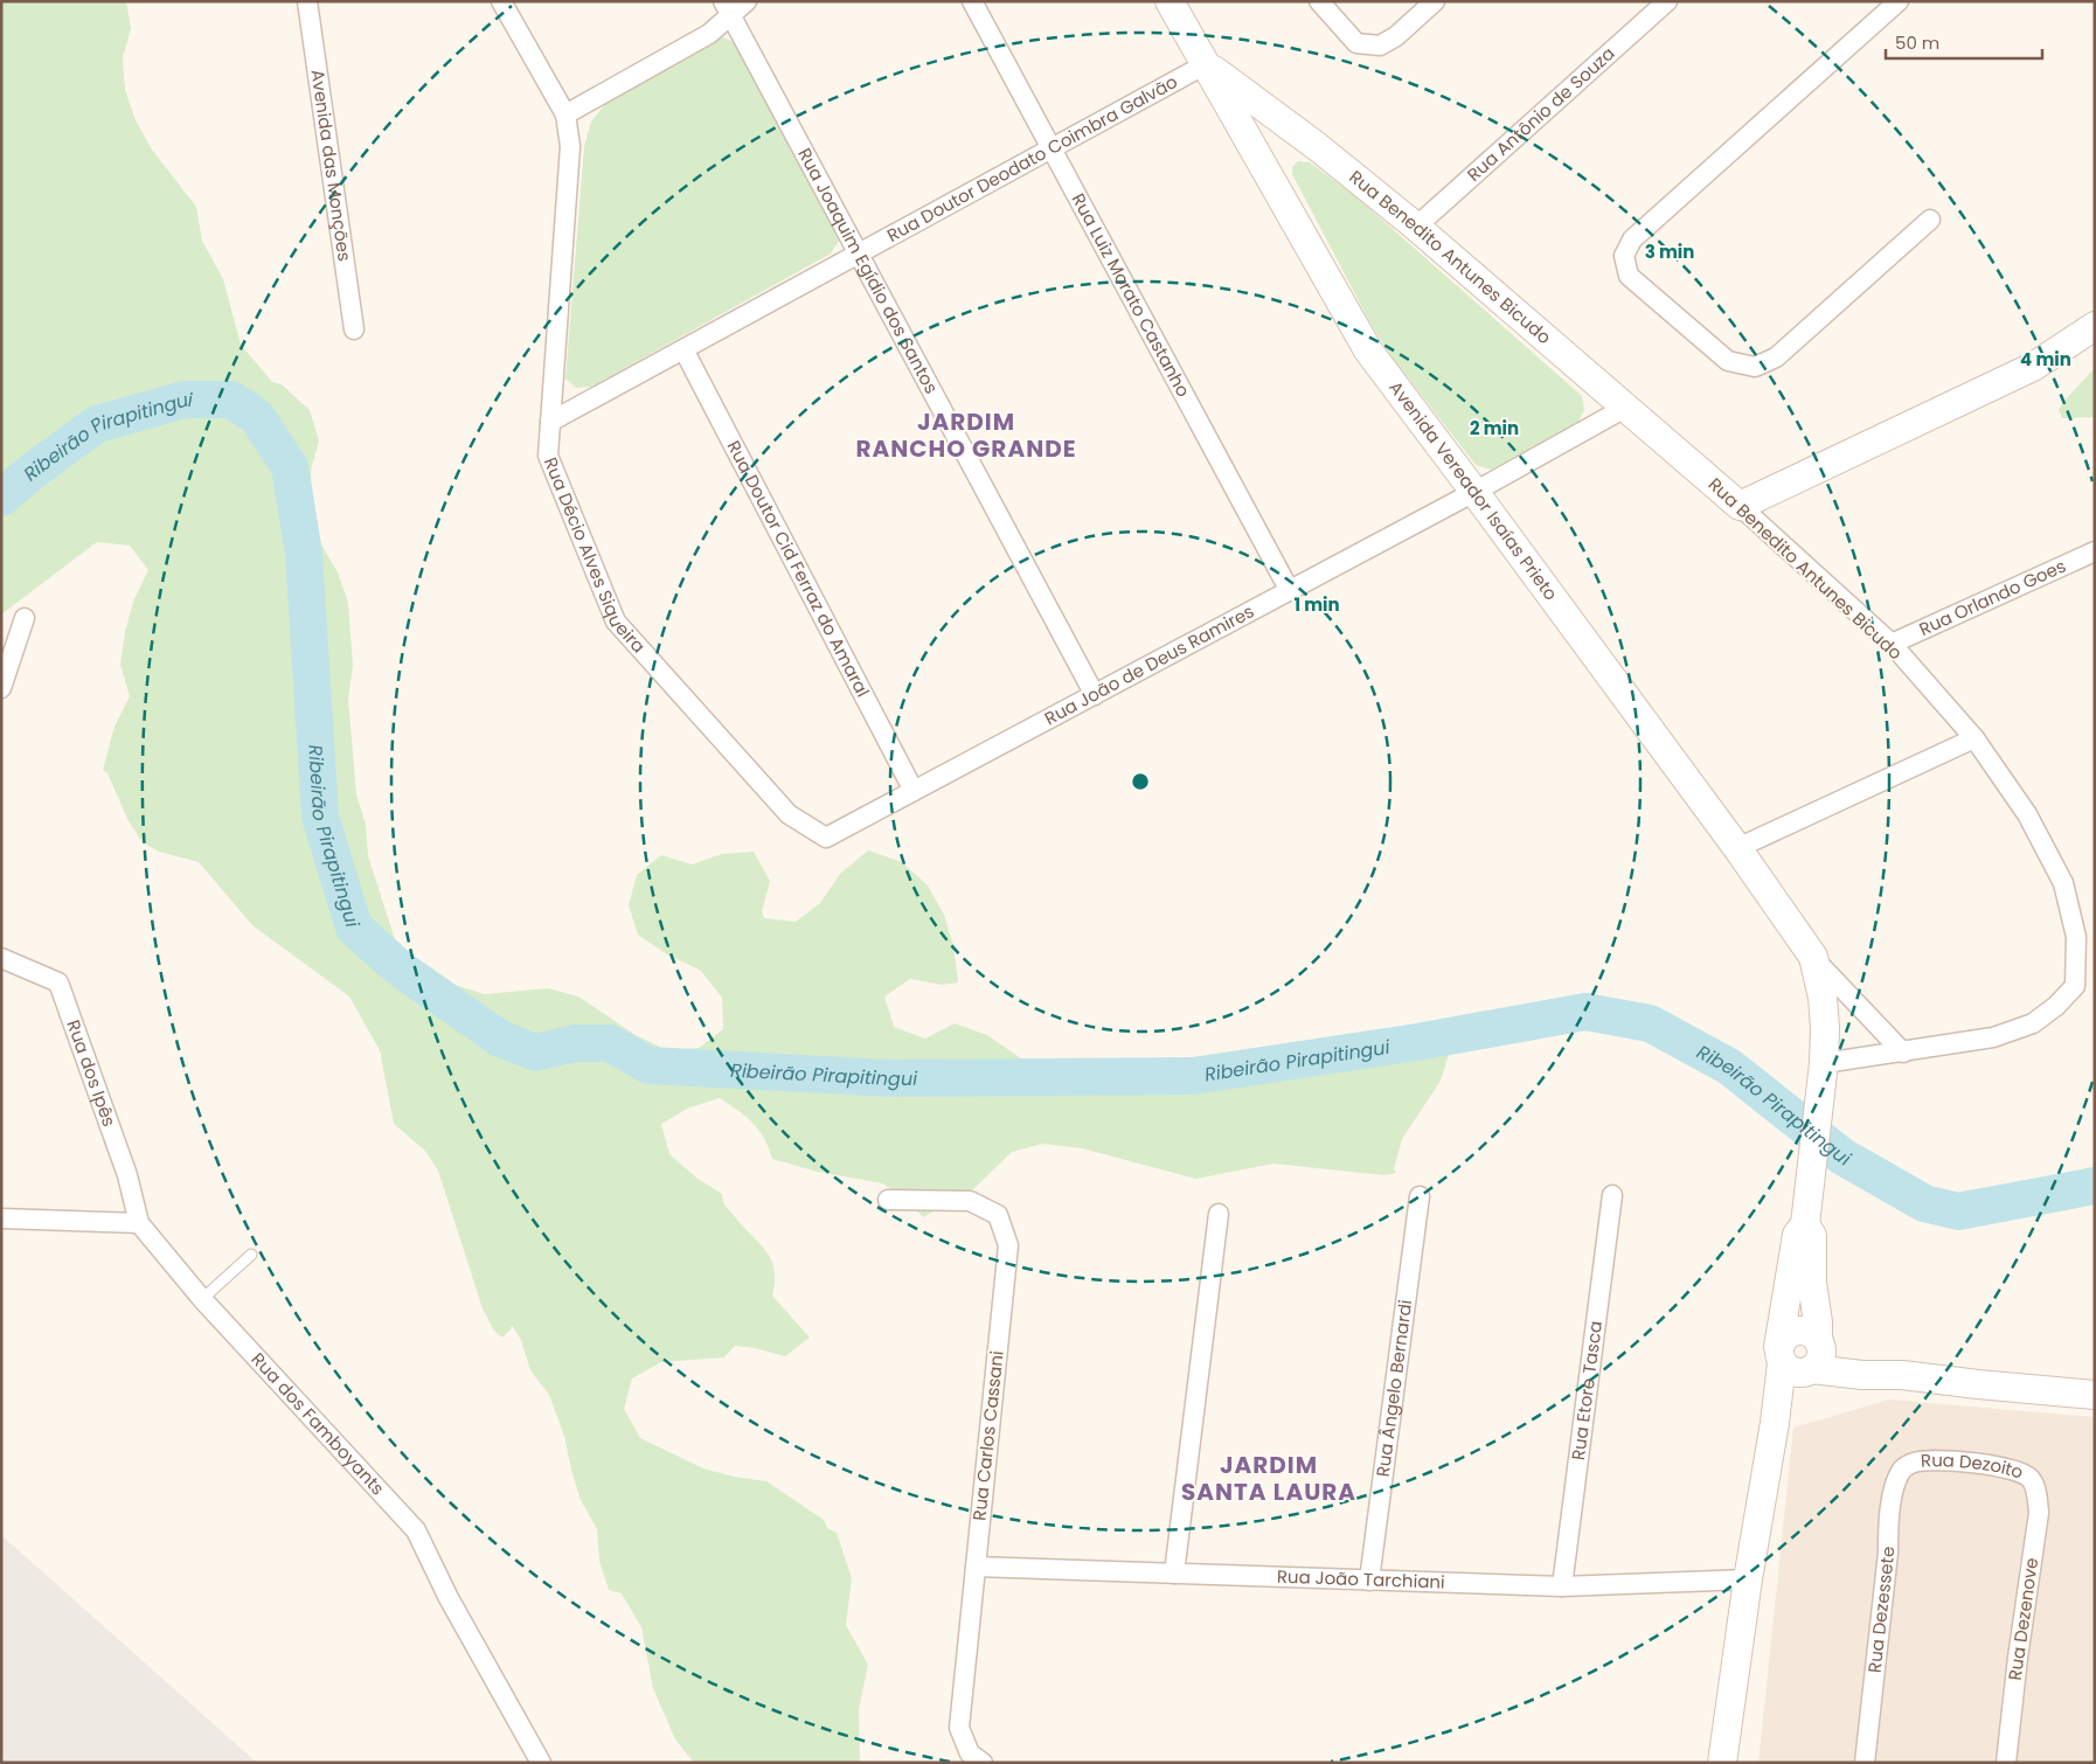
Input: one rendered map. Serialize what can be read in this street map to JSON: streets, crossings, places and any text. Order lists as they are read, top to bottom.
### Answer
{
  "streets": {
    "main road": ["Rua Benedito Antunes Bicudo", "Avenida Vereador Isaías Prieto"],
    "street": [
      "Rua Antônio de Souza",
      "Rua Doutor Deodato Coimbra Galvão",
      "Avenida das Monções",
      "Rua Joaquim Egídio dos Santos",
      "Rua Luiz Morato Castanho",
      "Rua Décio Alves Siqueira",
      "Rua Doutor Cid Ferraz do Amaral",
      "Rua Orlando Goes",
      "Rua João de Deus Ramires",
      "Rua dos Ipês",
      "Rua Ângelo Bernardi",
      "Rua Etore Tasca",
      "Rua dos Famboyants",
      "Rua Carlos Cassani",
      "Rua Dezoito",
      "Rua João Tarchiani",
      "Rua Dezessete",
      "Rua Dezenove"
    ]
  },
  "crossings": [
    ["Rua Antônio de Souza", "Rua Benedito Antunes Bicudo"],
    ["Rua Doutor Deodato Coimbra Galvão", "Rua Benedito Antunes Bicudo"],
    ["Rua Doutor Deodato Coimbra Galvão", "Rua Joaquim Egídio dos Santos"],
    ["Rua Doutor Deodato Coimbra Galvão", "Rua Luiz Morato Castanho"],
    ["Rua Doutor Deodato Coimbra Galvão", "Avenida Vereador Isaías Prieto"],
    ["Rua Doutor Deodato Coimbra Galvão", "Rua Décio Alves Siqueira"],
    ["Rua Doutor Deodato Coimbra Galvão", "Rua Doutor Cid Ferraz do Amaral"],
    ["Rua Benedito Antunes Bicudo", "Avenida Vereador Isaías Prieto"],
    ["Rua Benedito Antunes Bicudo", "Rua Orlando Goes"],
    ["Rua Benedito Antunes Bicudo", "Rua João de Deus Ramires"],
    ["Rua Joaquim Egídio dos Santos", "Rua João de Deus Ramires"],
    ["Rua Luiz Morato Castanho", "Rua João de Deus Ramires"],
    ["Avenida Vereador Isaías Prieto", "Rua João de Deus Ramires"],
    ["Rua Décio Alves Siqueira", "Rua João de Deus Ramires"],
    ["Rua Doutor Cid Ferraz do Amaral", "Rua João de Deus Ramires"],
    ["Rua dos Ipês", "Rua dos Famboyants"],
    ["Rua Ângelo Bernardi", "Rua João Tarchiani"],
    ["Rua Etore Tasca", "Rua João Tarchiani"],
    ["Rua Carlos Cassani", "Rua João Tarchiani"],
    ["Rua Dezoito", "Rua Dezessete"],
    ["Rua Dezoito", "Rua Dezenove"]
  ],
  "districts": ["JARDIM RANCHO GRANDE", "JARDIM SANTA LAURA"],
  "water": ["Ribeirão Pirapitingui"],
  "scale_bar": "50 m",
  "rings": [
    "3 min",
    "4 min",
    "2 min",
    "1 min"
  ]
}
